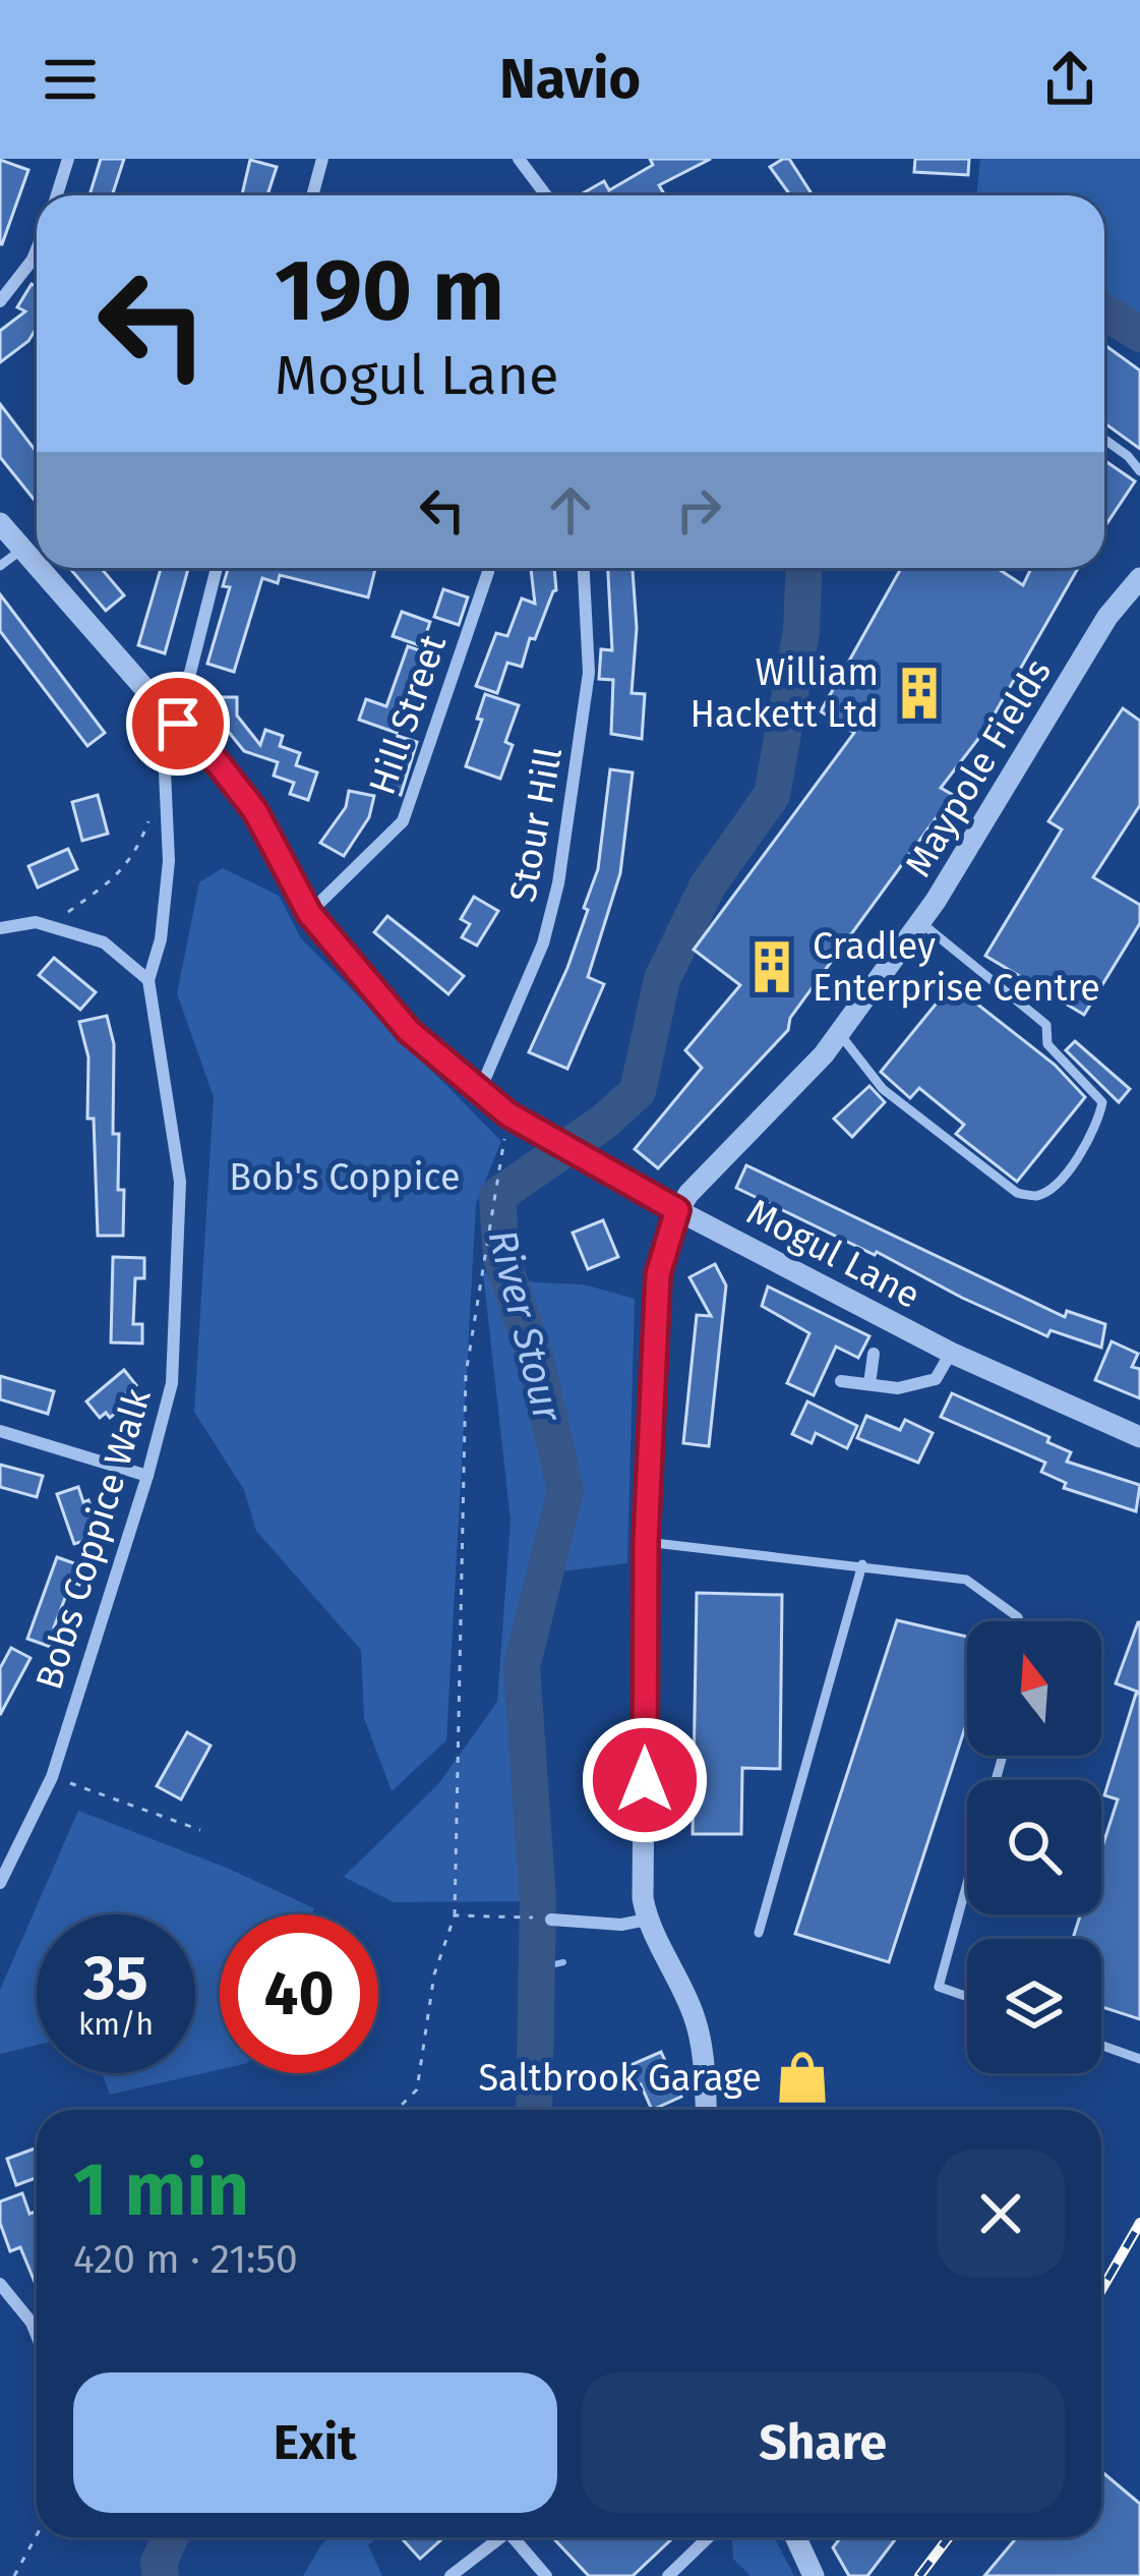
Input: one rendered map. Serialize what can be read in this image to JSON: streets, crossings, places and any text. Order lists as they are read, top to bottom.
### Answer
{
  "streets": {
    "street": [
      "Hill Street",
      "Maypole Fields",
      "Stour Hill",
      "Mogul Lane",
      "Bobs Coppice Walk"
    ]
  },
  "crossings": [
    ["Hill Street", "Mogul Lane"],
    ["Maypole Fields", "Mogul Lane"],
    ["Stour Hill", "Mogul Lane"]
  ],
  "water": ["River Stour"],
  "parks": ["Bob's Coppice"],
  "places": {
    "building": ["William Hackett Ltd", "Cradley Enterprise Centre"],
    "shop": ["Saltbrook Garage"]
  },
  "north": "top",
  "page": {
    "header": "Navio",
    "turn": ["190 m", "Mogul Lane"],
    "speed": "35 km/h",
    "limit": "40",
    "heading": ["1 min", "420 m · 21:50"],
    "buttons": ["Exit", "Share"]
  }
}
